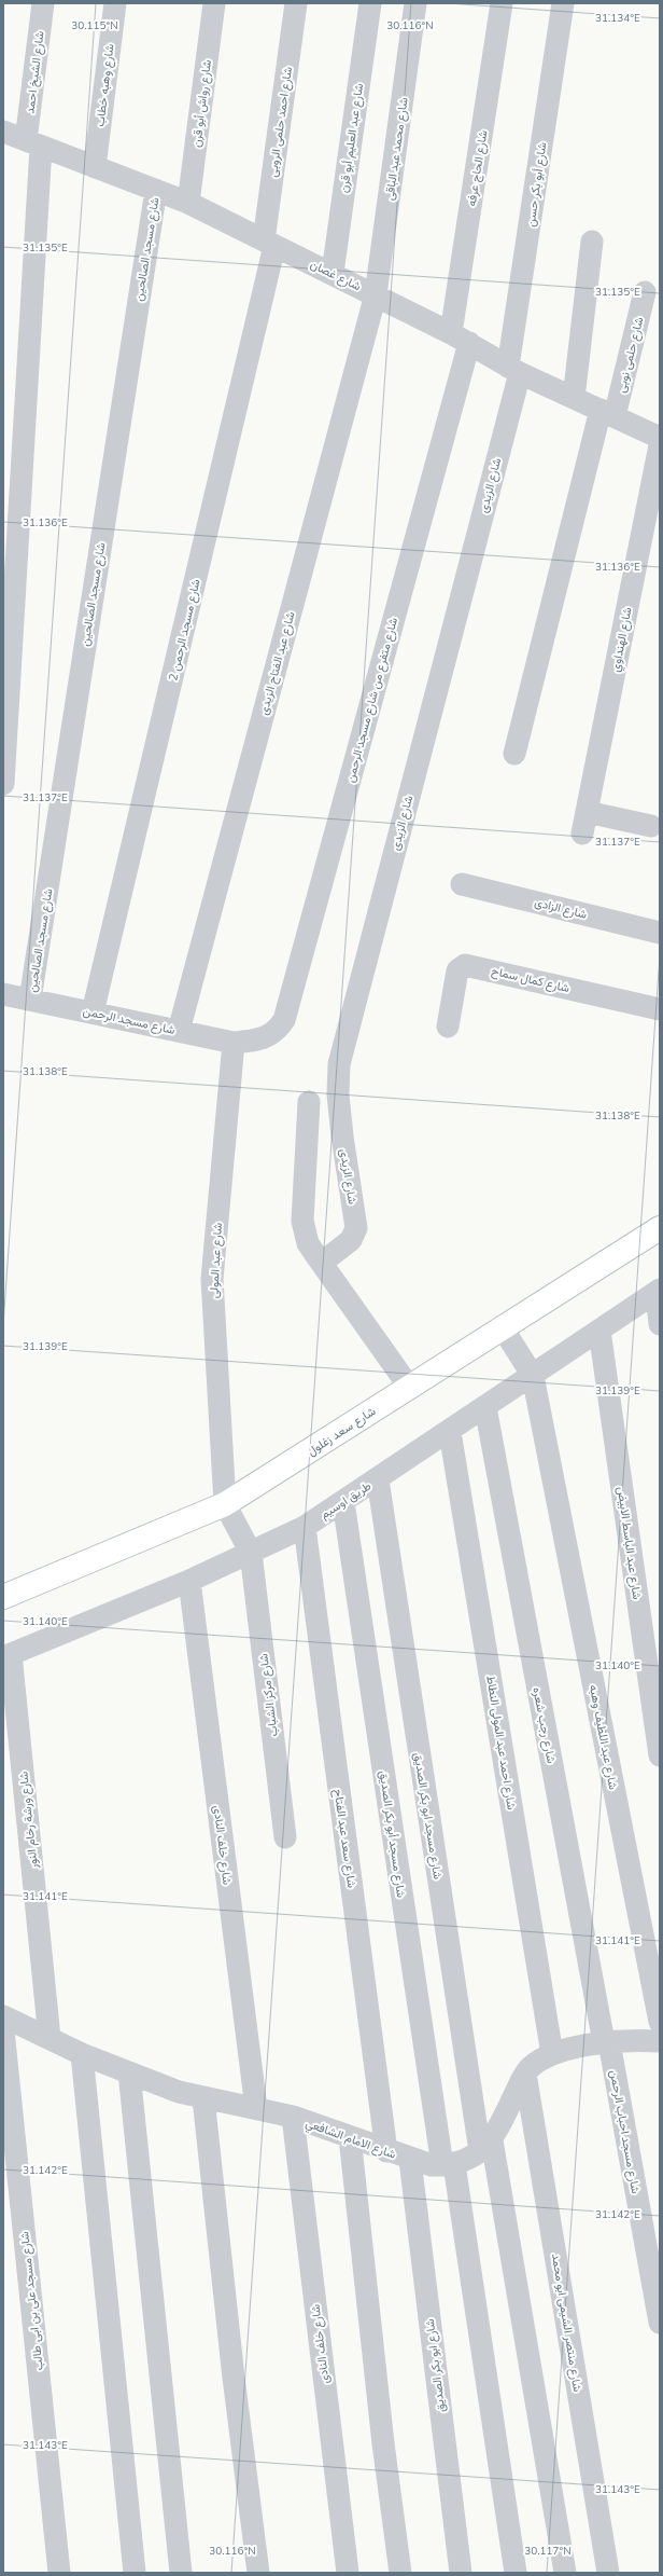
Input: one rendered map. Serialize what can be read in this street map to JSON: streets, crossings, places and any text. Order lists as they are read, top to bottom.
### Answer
{
  "streets": {
    "street": [
      "شارع الشيخ احمد",
      "شارع وهبه خطاب",
      "شارع رواش أبو قرن",
      "شارع احمد حلمى الروبى",
      "شارع عبد العليم أبو قرن",
      "شارع محمد عبد الباقى",
      "شارع الحاج عرفه",
      "شارع أبو بكر حسن",
      "شارع مسجد الصالحين",
      "شارع غصان",
      "شارع حلمى نوبى",
      "شارع الزيدى",
      "شارع مسجد الرحمن 2",
      "شارع الهنداوي",
      "شارع عبد الفتاح الزيدى",
      "شارع متفرع من شارع مسجد الرحمن",
      "شارع الزادى",
      "شارع كمال سماح",
      "شارع مسجد الرحمن",
      "شارع عبد المولى",
      "شارع سعد زغلول",
      "طريق اوسيم",
      "شارع عبد الباسط الابيض",
      "شارع مركز الشباب",
      "شارع رجب شعره",
      "شارع عبد اللطيف وهبه",
      "شارع احمد عبد المولى النطاط",
      "شارع مسجد ابو بكر الصديق",
      "شارع ورشة رخام النور",
      "شارع مسجد أبو بكر الصديق",
      "شارع سعد عبد الفتاح",
      "شارع خلف النادى",
      "شارع مسجد احباب الرحمن",
      "شارع الامام الشافعي",
      "شارع مسجد على بن ابى طالب",
      "شارع منتصر الشيمى ابو محمد",
      "شارع ابو بكر الصديق"
    ]
  },
  "crossings": [
    ["شارع الشيخ احمد", "شارع غصان"],
    ["شارع وهبه خطاب", "شارع غصان"],
    ["شارع رواش أبو قرن", "شارع غصان"],
    ["شارع احمد حلمى الروبى", "شارع غصان"],
    ["شارع احمد حلمى الروبى", "شارع مسجد الرحمن 2"],
    ["شارع عبد العليم أبو قرن", "شارع غصان"],
    ["شارع محمد عبد الباقى", "شارع غصان"],
    ["شارع محمد عبد الباقى", "شارع عبد الفتاح الزيدى"],
    ["شارع الحاج عرفه", "شارع غصان"],
    ["شارع الحاج عرفه", "شارع متفرع من شارع مسجد الرحمن"],
    ["شارع أبو بكر حسن", "شارع غصان"],
    ["شارع أبو بكر حسن", "شارع الزيدى"],
    ["شارع مسجد الصالحين", "شارع غصان"],
    ["شارع مسجد الصالحين", "شارع مسجد الرحمن"],
    ["شارع غصان", "شارع حلمى نوبى"],
    ["شارع غصان", "شارع الزيدى"],
    ["شارع غصان", "شارع مسجد الرحمن 2"],
    ["شارع غصان", "شارع عبد الفتاح الزيدى"],
    ["شارع غصان", "شارع متفرع من شارع مسجد الرحمن"],
    ["شارع مسجد الرحمن 2", "شارع مسجد الرحمن"],
    ["شارع عبد الفتاح الزيدى", "شارع مسجد الرحمن"],
    ["شارع متفرع من شارع مسجد الرحمن", "شارع مسجد الرحمن"],
    ["شارع متفرع من شارع مسجد الرحمن", "شارع عبد المولى"],
    ["شارع مسجد الرحمن", "شارع عبد المولى"],
    ["شارع عبد المولى", "شارع سعد زغلول"],
    ["طريق اوسيم", "شارع عبد الباسط الابيض"],
    ["طريق اوسيم", "شارع مركز الشباب"],
    ["طريق اوسيم", "شارع رجب شعره"],
    ["طريق اوسيم", "شارع عبد اللطيف وهبه"],
    ["طريق اوسيم", "شارع احمد عبد المولى النطاط"],
    ["طريق اوسيم", "شارع مسجد ابو بكر الصديق"],
    ["طريق اوسيم", "شارع ورشة رخام النور"],
    ["طريق اوسيم", "شارع مسجد أبو بكر الصديق"],
    ["طريق اوسيم", "شارع سعد عبد الفتاح"],
    ["طريق اوسيم", "شارع خلف النادى"],
    ["شارع رجب شعره", "شارع مسجد احباب الرحمن"],
    ["شارع ورشة رخام النور", "شارع الامام الشافعي"],
    ["شارع مسجد أبو بكر الصديق", "شارع الامام الشافعي"],
    ["شارع سعد عبد الفتاح", "شارع الامام الشافعي"],
    ["شارع خلف النادى", "شارع الامام الشافعي"],
    ["شارع الامام الشافعي", "شارع ابو بكر الصديق"]
  ],
  "coordinates": [
    "31.134°E",
    "30.115°N",
    "30.116°N",
    "31.135°E",
    "31.136°E",
    "31.137°E",
    "31.138°E",
    "31.139°E",
    "31.140°E",
    "31.141°E",
    "31.142°E",
    "31.143°E",
    "30.117°N"
  ]
}
